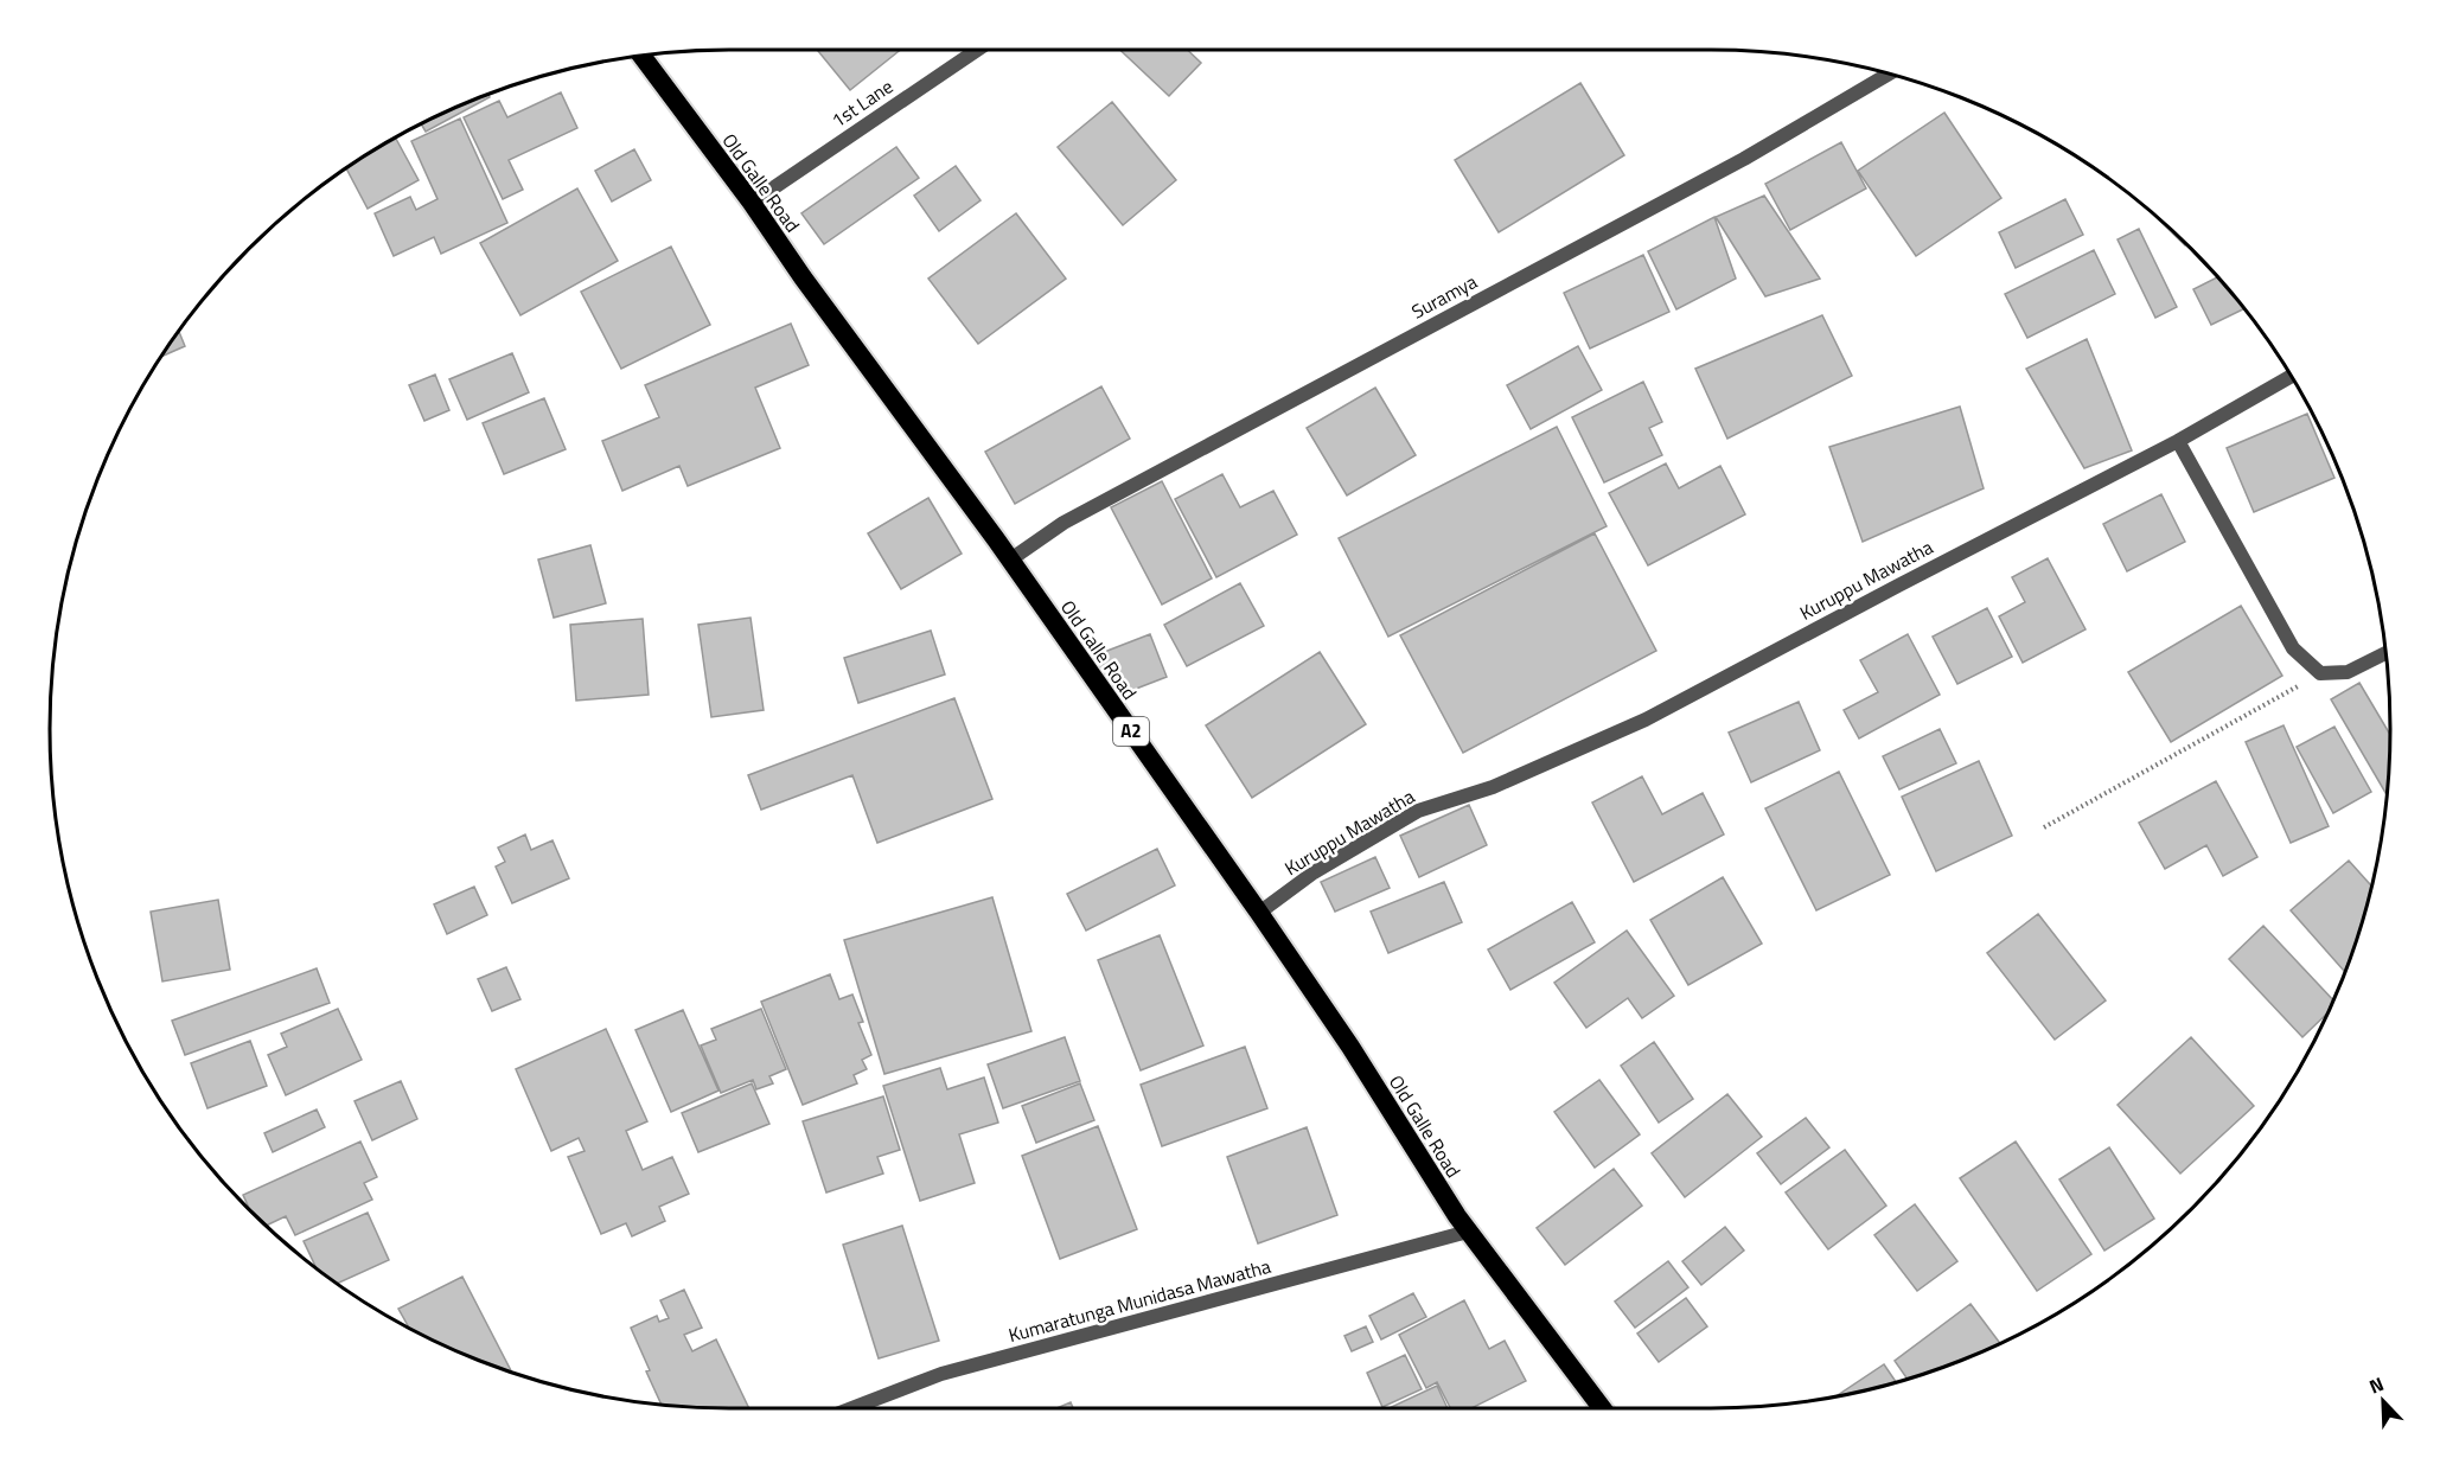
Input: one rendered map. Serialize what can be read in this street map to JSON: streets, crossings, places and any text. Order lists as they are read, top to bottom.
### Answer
{
  "streets": {
    "highway": ["Old Galle Road", "A2"],
    "street": [
      "1st Lane",
      "Suramya",
      "Kuruppu Mawatha",
      "Kumaratunga Munidasa Mawatha"
    ]
  },
  "crossings": [
    ["1st Lane", "Old Galle Road"],
    ["Old Galle Road", "Suramya"],
    ["Old Galle Road", "Kuruppu Mawatha"],
    ["Old Galle Road", "Kumaratunga Munidasa Mawatha"]
  ],
  "north": "top left"
}
